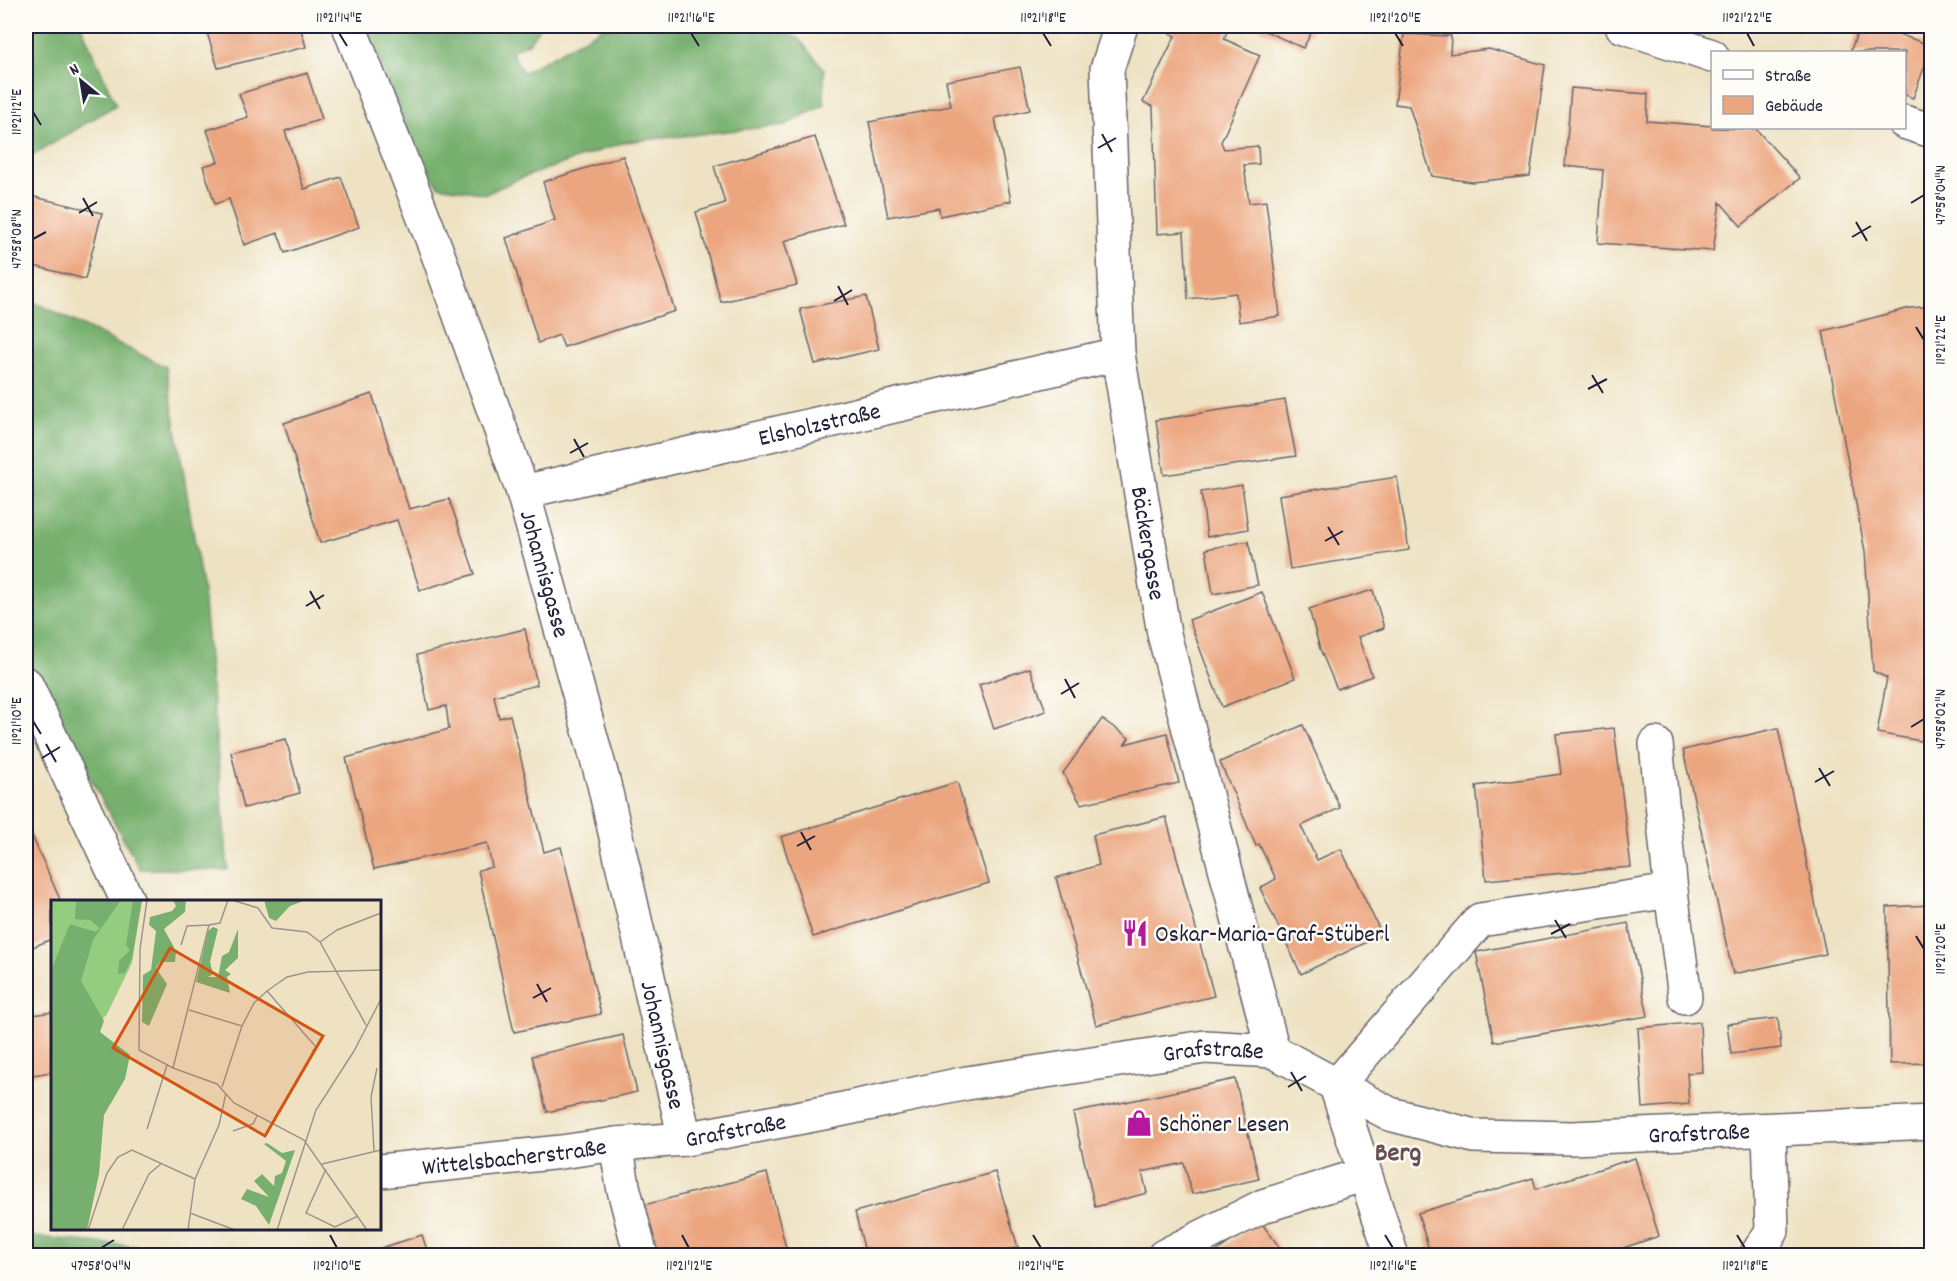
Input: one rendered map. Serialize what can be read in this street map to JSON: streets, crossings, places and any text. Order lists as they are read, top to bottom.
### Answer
{
  "streets": {
    "street": [
      "Elsholzstraße",
      "Bäckergasse",
      "Johannisgasse",
      "Grafstraße",
      "Wittelsbacherstraße"
    ]
  },
  "crossings": [
    ["Elsholzstraße", "Bäckergasse"],
    ["Elsholzstraße", "Johannisgasse"],
    ["Bäckergasse", "Grafstraße"],
    ["Johannisgasse", "Grafstraße"],
    ["Grafstraße", "Wittelsbacherstraße"]
  ],
  "districts": ["Berg"],
  "places": {
    "restaurant": ["Oskar-Maria-Graf-Stüberl"],
    "shop": ["Schöner Lesen"]
  },
  "legend": ["Straße", "Gebäude"],
  "north": "top left",
  "coordinates": [
    "11°21'14\"E",
    "11°21'16\"E",
    "11°21'18\"E",
    "11°21'20\"E",
    "11°21'22\"E",
    "11°21'12\"E",
    "47°58'04\"N",
    "47°58'08\"N",
    "47°58'02\"N",
    "11°21'10\"E"
  ]
}
